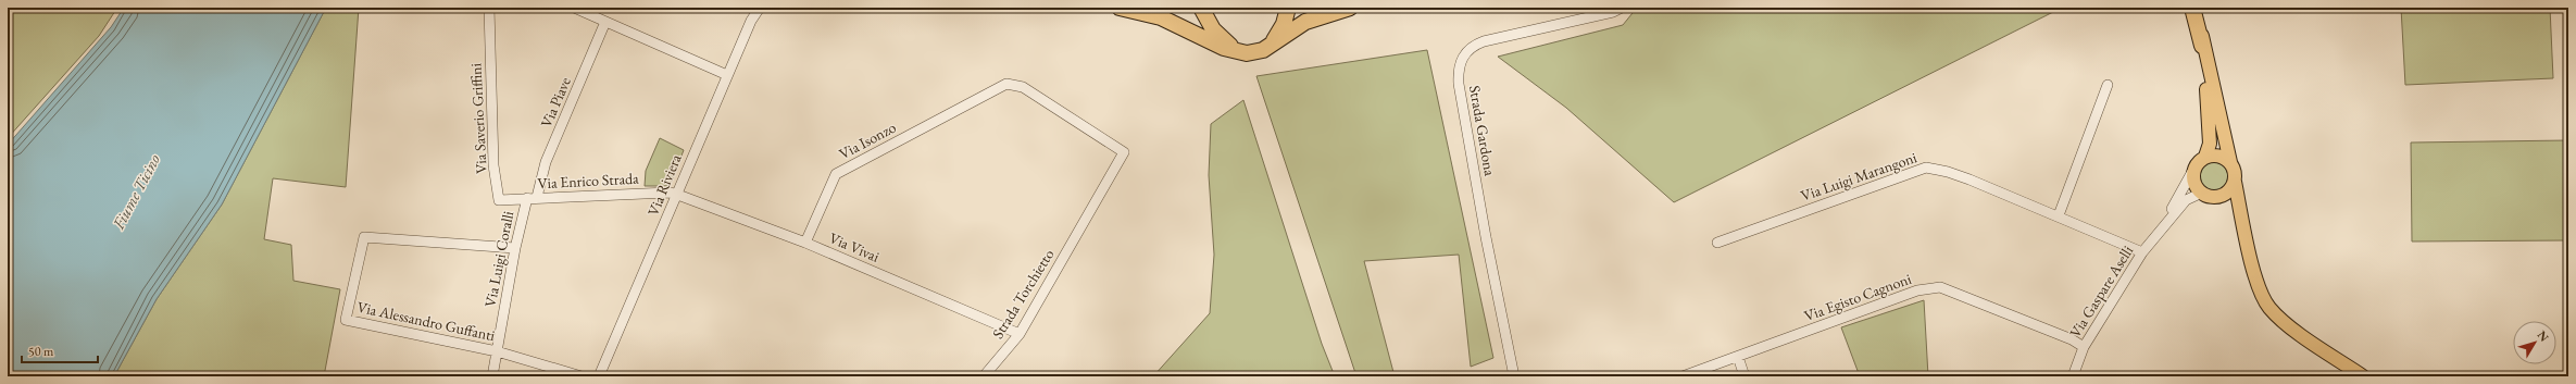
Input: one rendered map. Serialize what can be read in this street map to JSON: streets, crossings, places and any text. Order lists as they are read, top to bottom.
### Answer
{
  "streets": {
    "street": [
      "Via Piave",
      "Via Saverio Griffini",
      "Strada Gardona",
      "Via Isonzo",
      "Via Luigi Marangoni",
      "Via Enrico Strada",
      "Via Riviera",
      "Via Vivai",
      "Via Luigi Coralli",
      "Via Gaspare Aselli",
      "Strada Torchietto",
      "Via Egisto Cagnoni",
      "Via Alessandro Guffanti"
    ]
  },
  "crossings": [
    ["Via Piave", "Via Saverio Griffini"],
    ["Via Piave", "Via Enrico Strada"],
    ["Via Piave", "Via Luigi Coralli"],
    ["Via Saverio Griffini", "Via Enrico Strada"],
    ["Via Saverio Griffini", "Via Luigi Coralli"],
    ["Via Isonzo", "Via Vivai"],
    ["Via Isonzo", "Strada Torchietto"],
    ["Via Luigi Marangoni", "Via Gaspare Aselli"],
    ["Via Enrico Strada", "Via Riviera"],
    ["Via Enrico Strada", "Via Vivai"],
    ["Via Enrico Strada", "Via Luigi Coralli"],
    ["Via Riviera", "Via Vivai"],
    ["Via Vivai", "Strada Torchietto"],
    ["Via Luigi Coralli", "Via Alessandro Guffanti"],
    ["Via Gaspare Aselli", "Via Egisto Cagnoni"]
  ],
  "water": ["Fiume Ticino"],
  "scale_bar": "50 m",
  "north": "top right"
}
